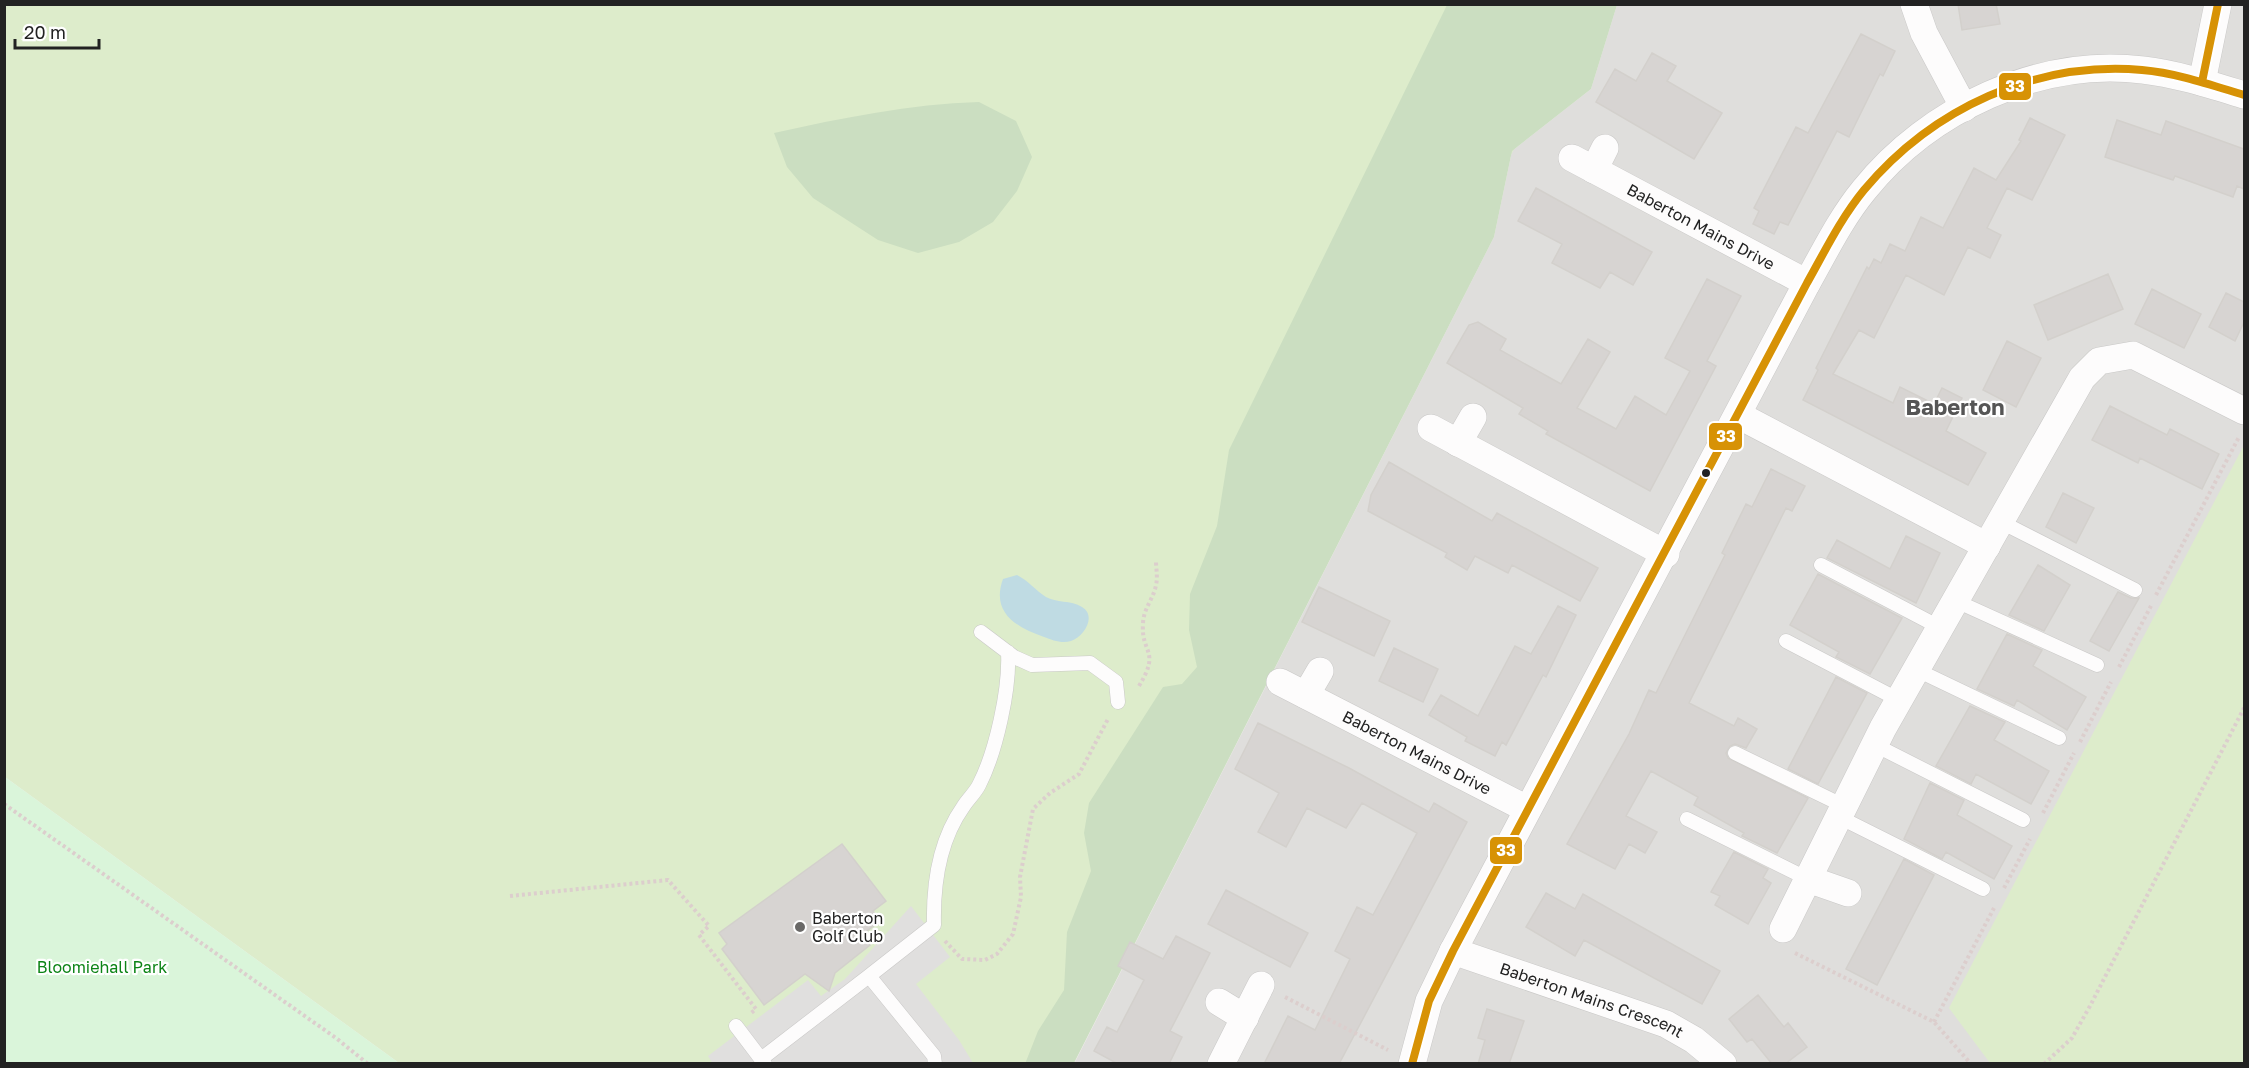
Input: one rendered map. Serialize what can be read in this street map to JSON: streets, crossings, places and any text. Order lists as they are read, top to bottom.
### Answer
{
  "streets": {
    "street": ["Baberton Mains Drive", "Baberton Mains Crescent"]
  },
  "districts": ["Baberton"],
  "parks": ["Bloomiehall Park"],
  "places": ["Baberton Golf Club"],
  "lines": ["transit line 33"],
  "scale_bar": "20 m"
}
